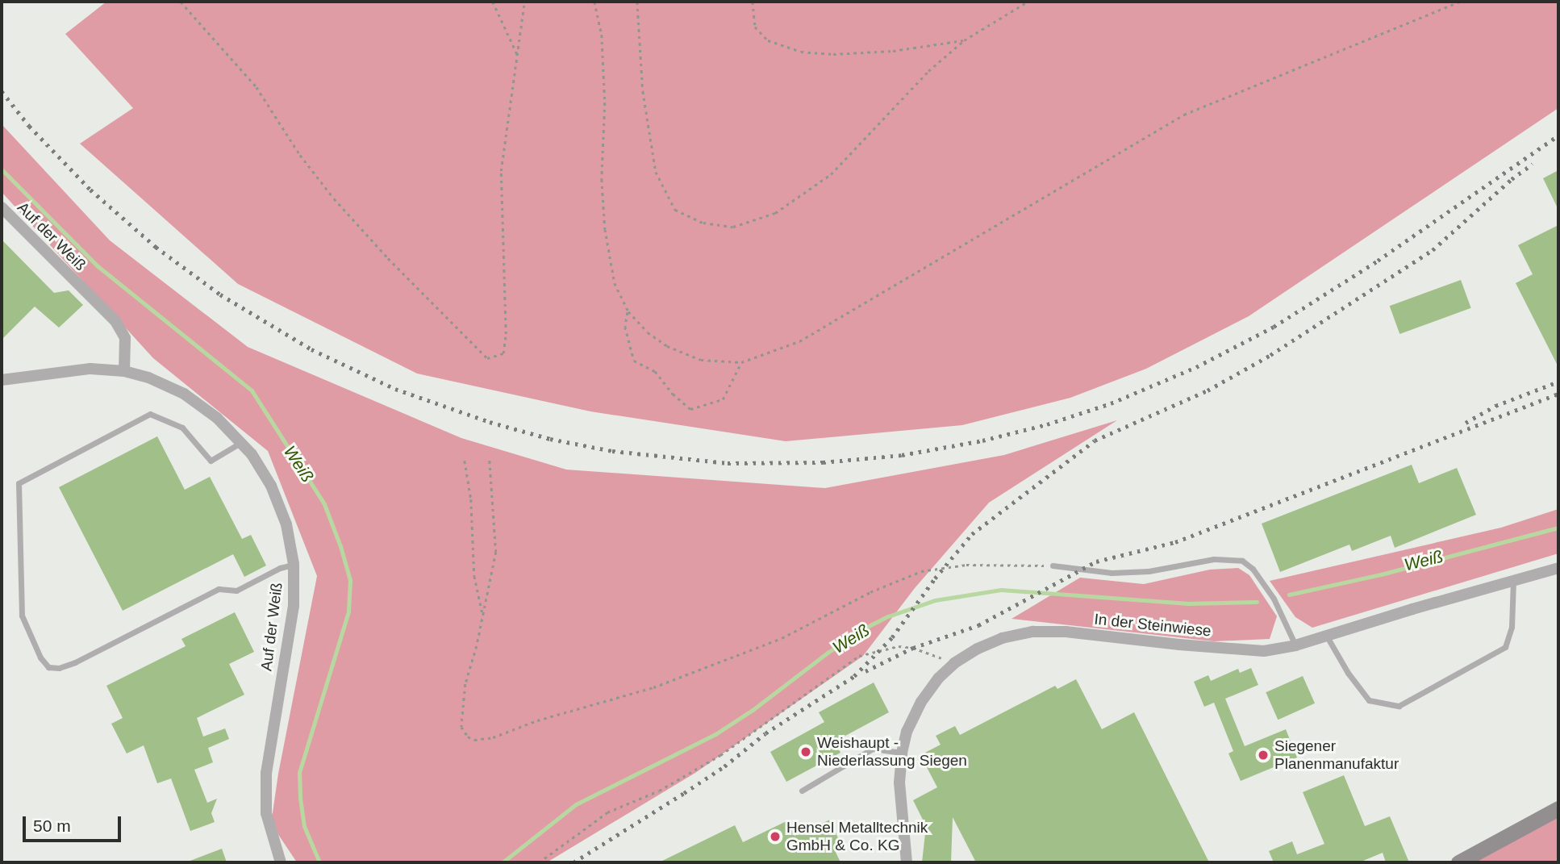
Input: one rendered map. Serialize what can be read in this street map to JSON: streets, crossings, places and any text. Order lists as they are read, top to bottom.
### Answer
{
  "streets": {
    "street": ["Auf der Weiß", "In der Steinwiese"]
  },
  "water": ["Weiß"],
  "places": ["Weishaupt - Niederlassung Siegen", "Siegener Planenmanufaktur", "Hensel Metalltechnik GmbH & Co. KG"],
  "scale_bar": "50 m"
}
